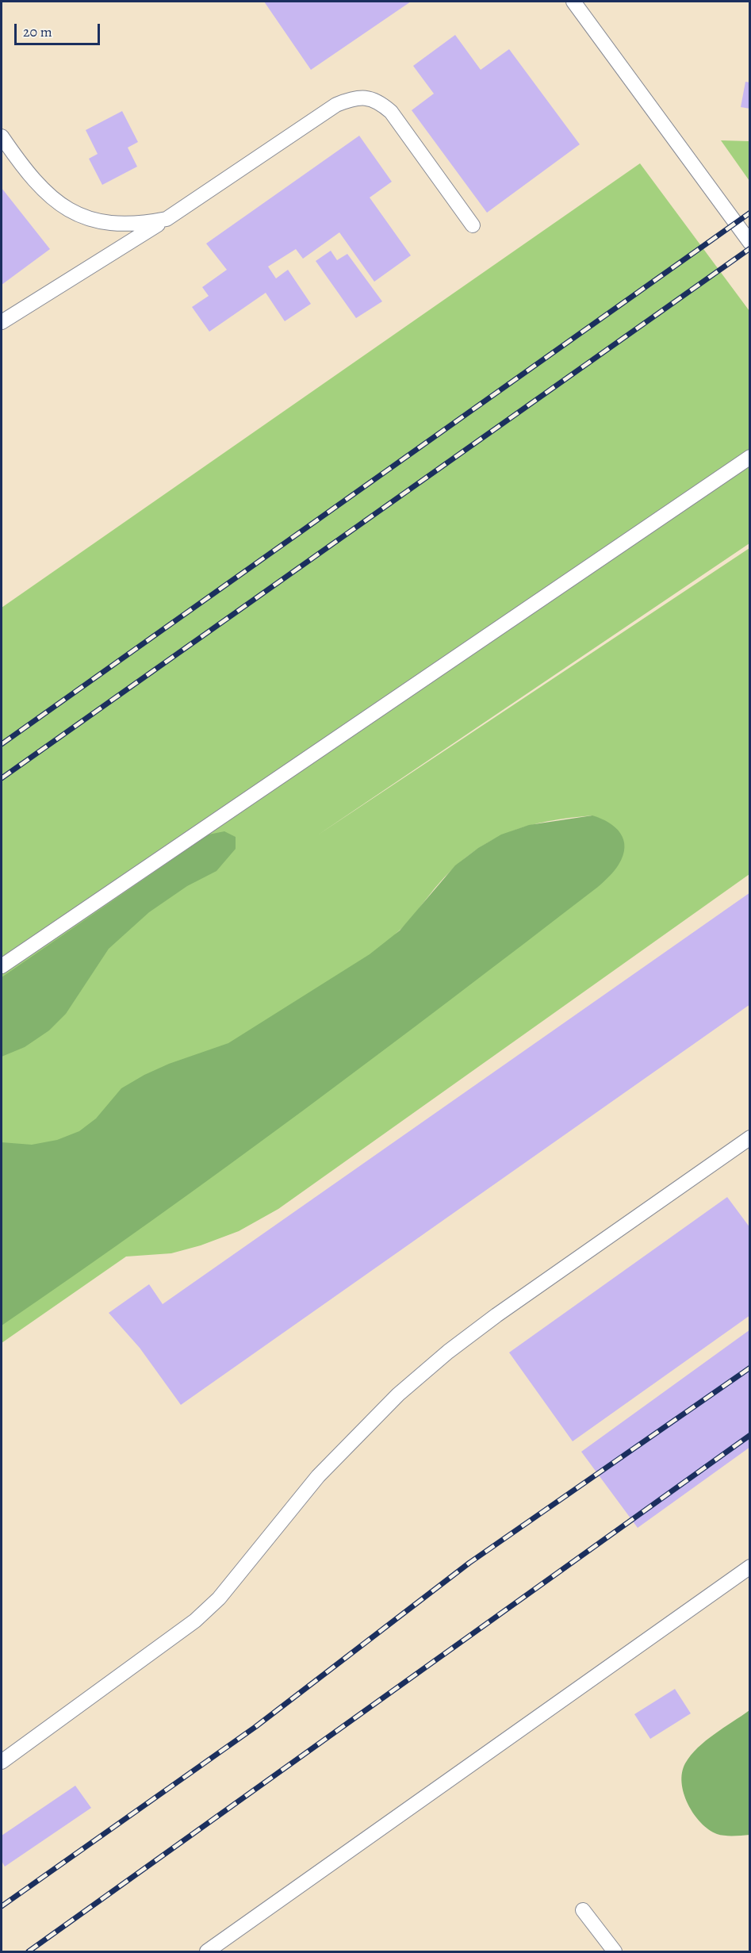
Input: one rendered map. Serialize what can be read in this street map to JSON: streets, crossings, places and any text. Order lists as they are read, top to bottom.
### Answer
{
  "scale_bar": "20 m"
}
